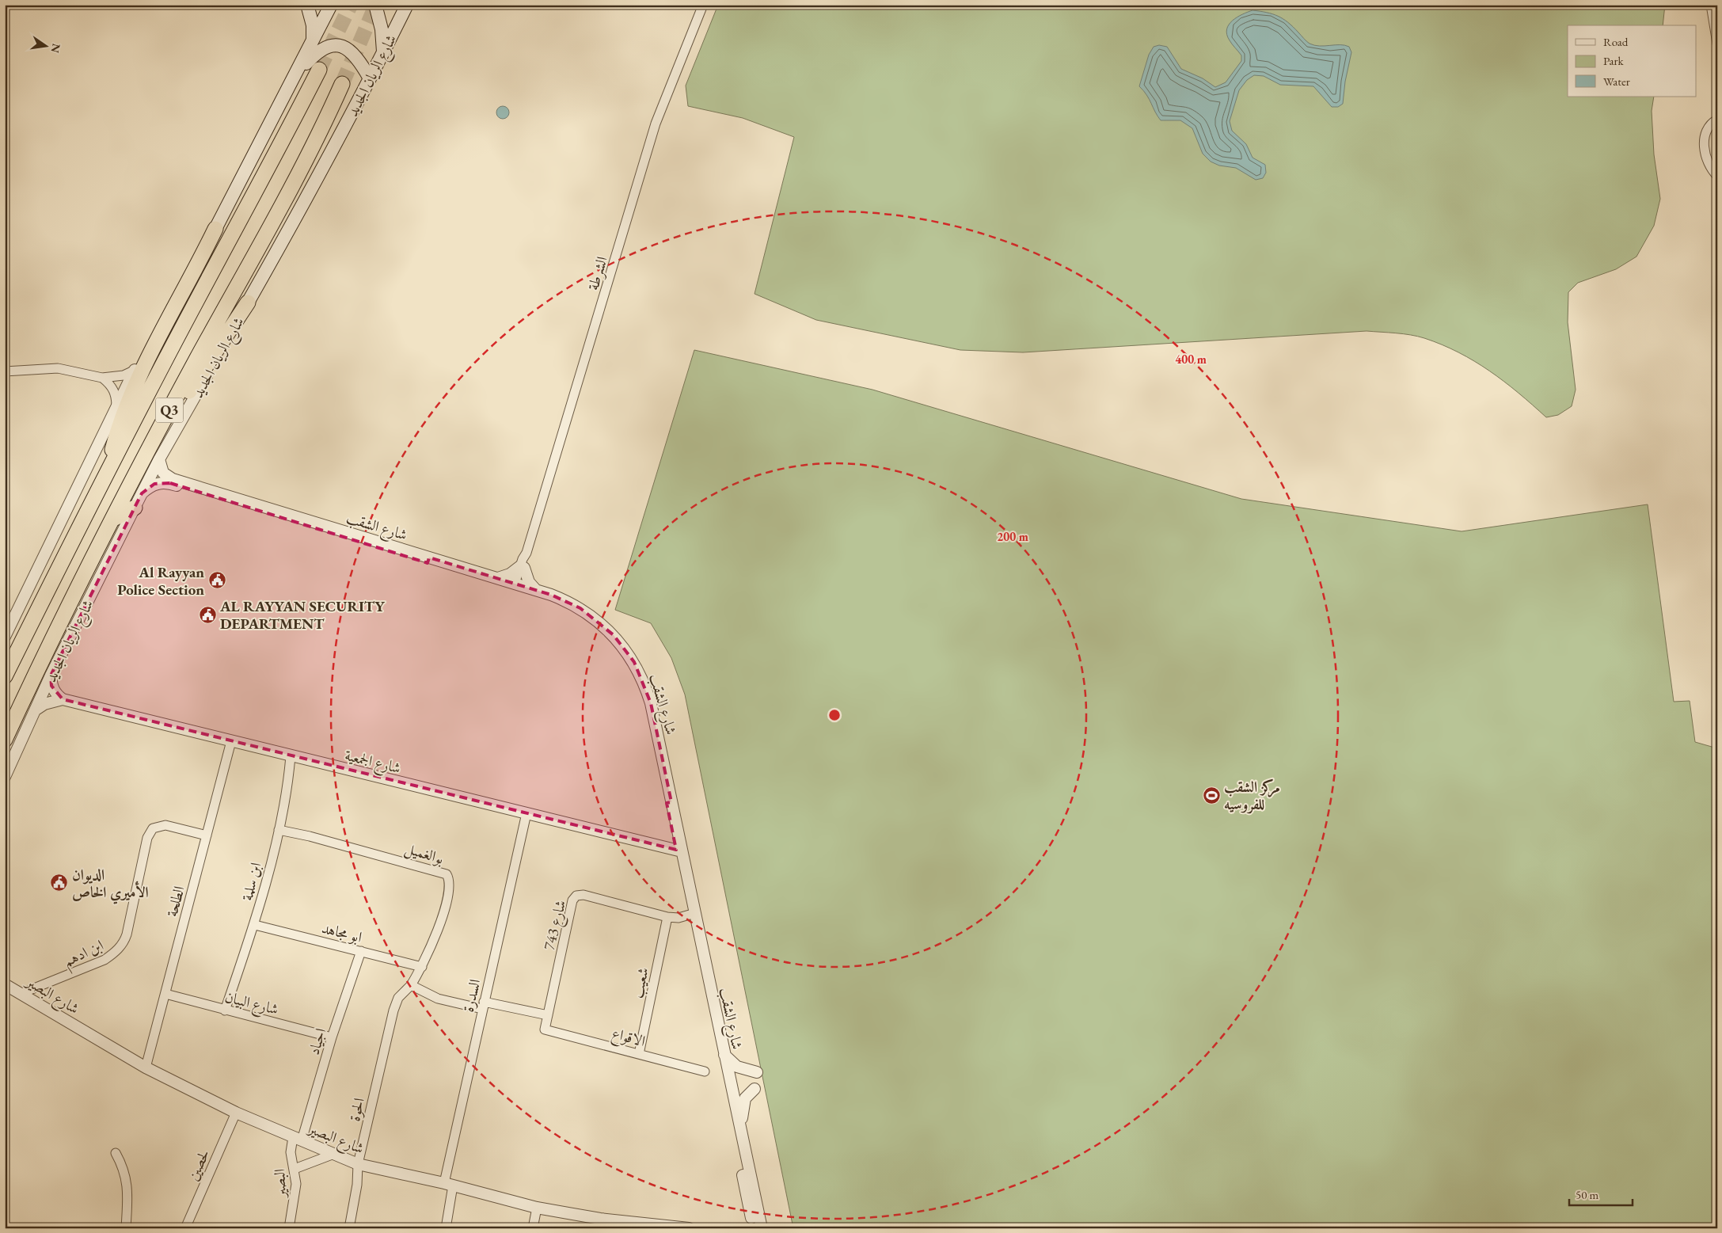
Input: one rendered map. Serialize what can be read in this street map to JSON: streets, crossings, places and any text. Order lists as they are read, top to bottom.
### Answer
{
  "streets": {
    "highway": ["شارع الريان الجديد", "Q3"],
    "street": [
      "الشرطة",
      "شارع الشقب",
      "شارع الجمعية",
      "بوالغميل",
      "ابن سلمة",
      "الطلحة",
      "شارع 743",
      "ابو مجاهد",
      "ابن ادهم",
      "شعيب",
      "شارع البصير",
      "السدرة",
      "شارع البيان",
      "الاقواع",
      "اجياد",
      "الحوة",
      "لحصين",
      "البصير"
    ]
  },
  "crossings": [
    ["شارع الريان الجديد", "شارع الشقب"],
    ["شارع الريان الجديد", "شارع الجمعية"],
    ["الشرطة", "شارع الشقب"],
    ["شارع الشقب", "شارع الجمعية"],
    ["شارع الشقب", "شارع 743"],
    ["شارع الجمعية", "ابن سلمة"],
    ["شارع الجمعية", "الطلحة"],
    ["شارع الجمعية", "السدرة"],
    ["بوالغميل", "ابن سلمة"],
    ["بوالغميل", "ابو مجاهد"],
    ["بوالغميل", "الحوة"],
    ["ابن سلمة", "ابو مجاهد"],
    ["ابن سلمة", "شارع البيان"],
    ["الطلحة", "ابن ادهم"],
    ["الطلحة", "شارع البصير"],
    ["الطلحة", "شارع البيان"],
    ["شارع 743", "شعيب"],
    ["شارع 743", "الاقواع"],
    ["ابو مجاهد", "اجياد"],
    ["ابن ادهم", "شارع البصير"],
    ["شعيب", "الاقواع"],
    ["شارع البصير", "السدرة"],
    ["شارع البصير", "اجياد"],
    ["شارع البصير", "الحوة"],
    ["شارع البصير", "لحصين"],
    ["شارع البصير", "البصير"],
    ["شارع البيان", "اجياد"],
    ["اجياد", "البصير"]
  ],
  "places": {
    "public building": ["Al Rayyan Police Section", "AL RAYYAN SECURITY DEPARTMENT", "الديوان الأميري الخاص"],
    "sports": ["مركز الشقب للفروسيه"]
  },
  "legend": ["Road", "Park", "Water"],
  "scale_bar": "50 m",
  "north": "right",
  "rings": ["400 m", "200 m"]
}
